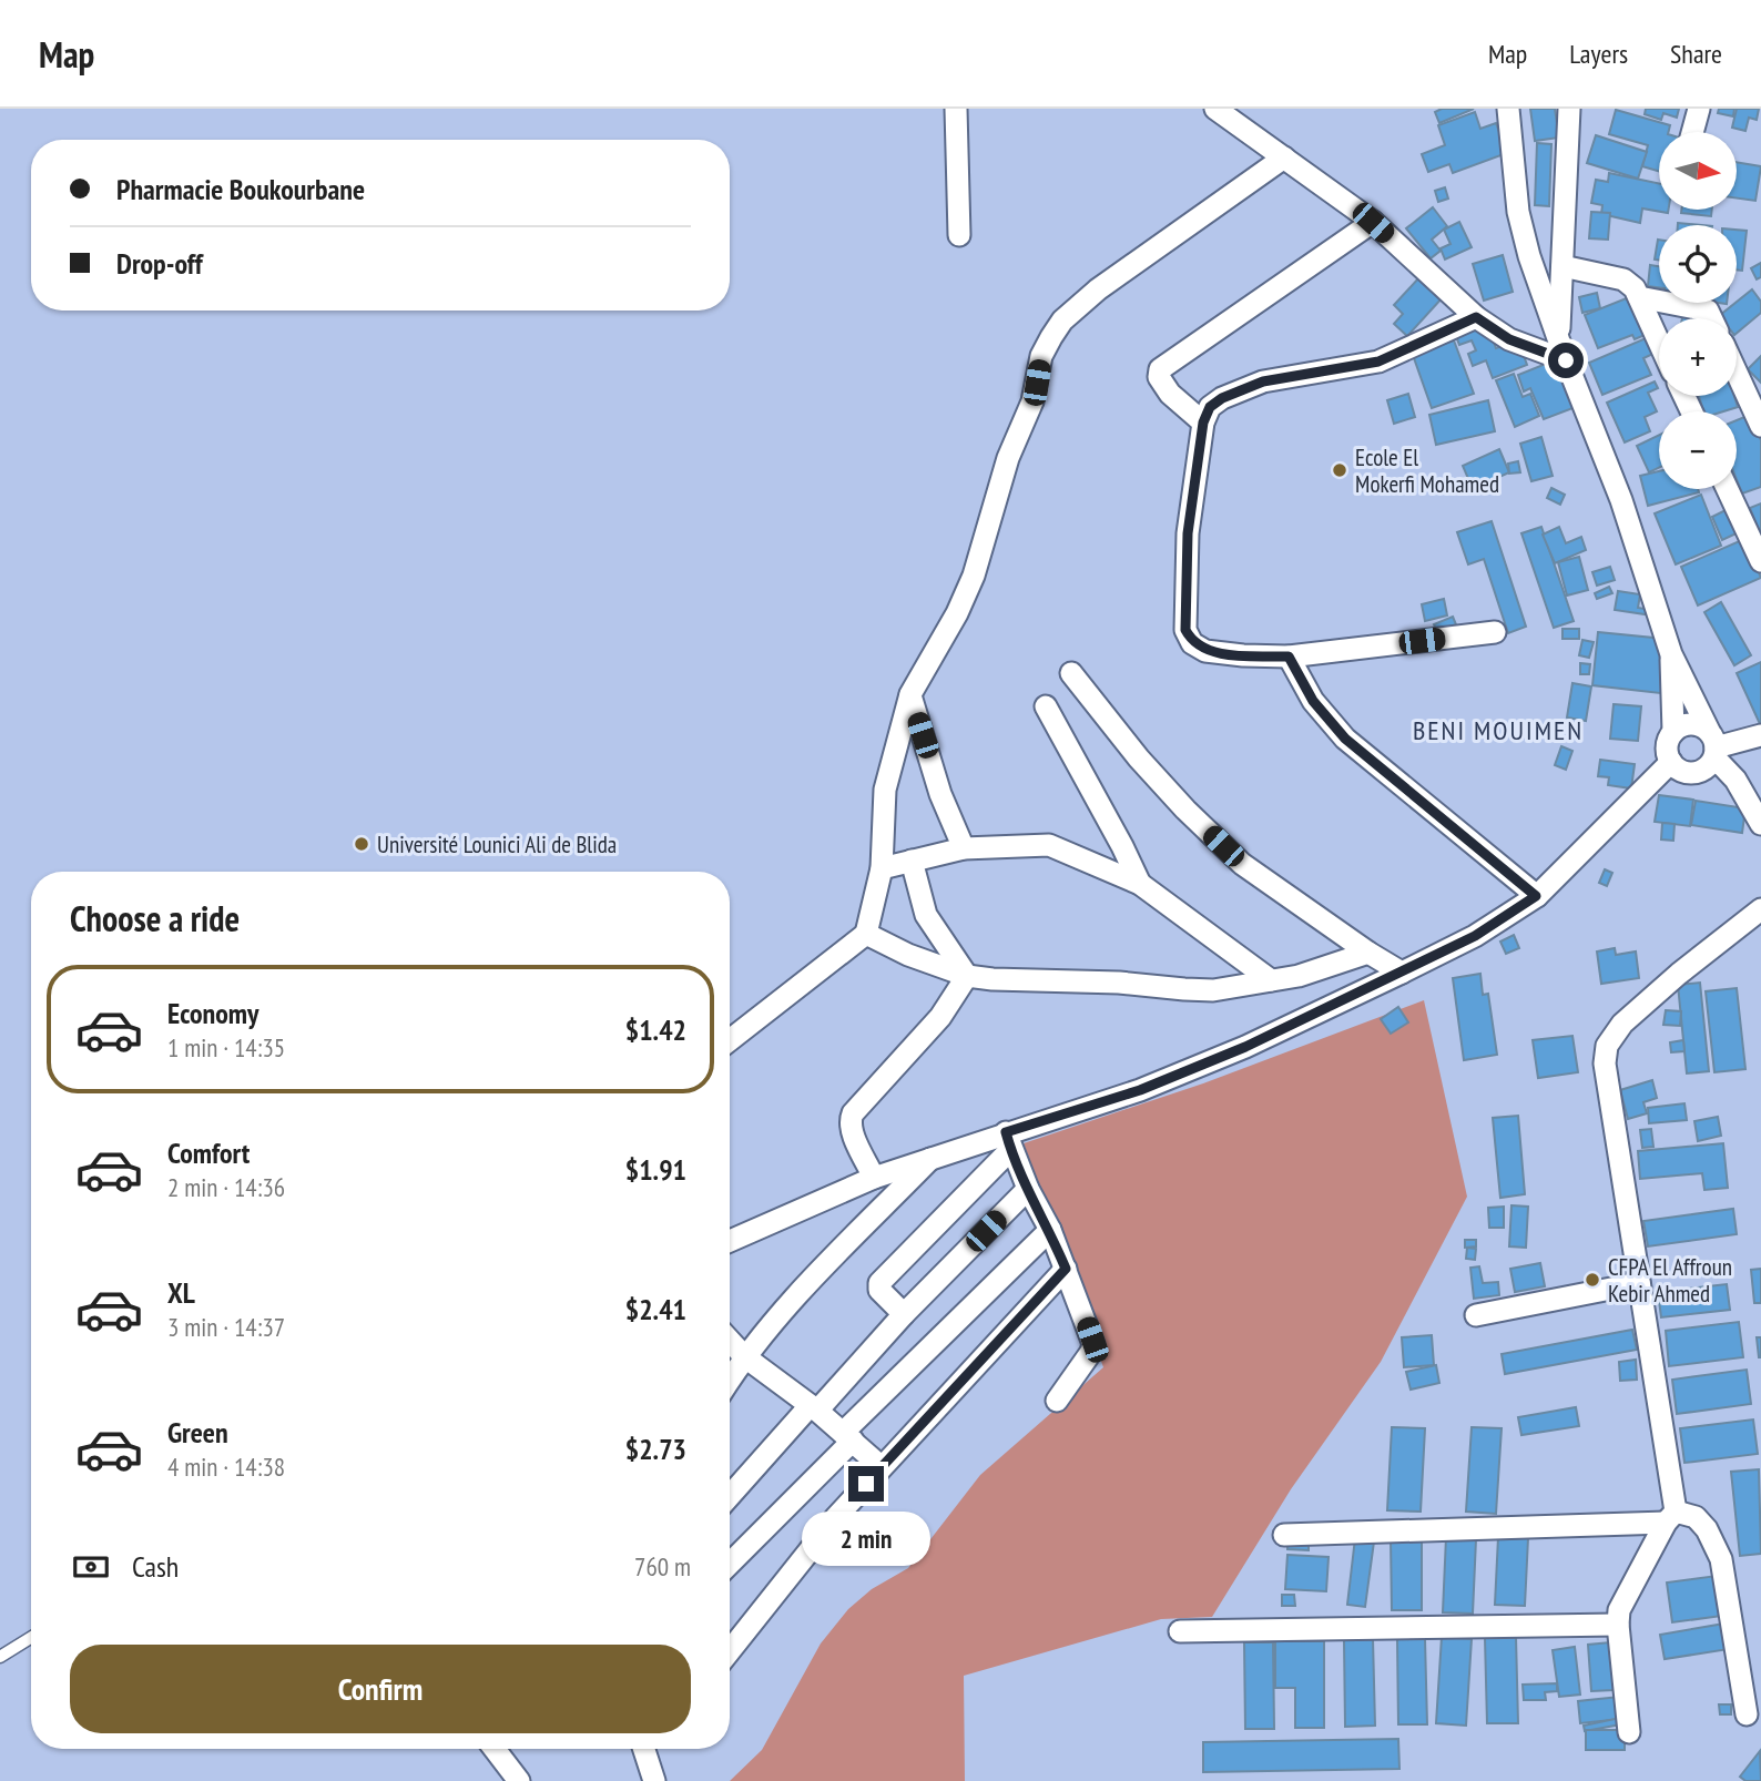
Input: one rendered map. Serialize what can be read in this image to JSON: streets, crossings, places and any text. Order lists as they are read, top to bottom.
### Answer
{
  "districts": ["BENI MOUIMEN"],
  "places": ["Ecole El Mokerfi Mohamed", "Université Lounici Ali de Blida", "CFPA El Affroun Kebir Ahmed"],
  "north": "right",
  "page": {
    "header": "Map",
    "nav": ["Map", "Layers", "Share"],
    "map_buttons": ["+", "−"],
    "banner": ["Pharmacie Boukourbane", "Drop-off"],
    "heading": "Choose a ride",
    "list": [
      {
        "name": "Economy",
        "note": "1 min · 14:35",
        "value": "$1.42"
      },
      {
        "name": "Comfort",
        "note": "2 min · 14:36",
        "value": "$1.91"
      },
      {
        "name": "XL",
        "note": "3 min · 14:37",
        "value": "$2.41"
      },
      {
        "name": "Green",
        "note": "4 min · 14:38",
        "value": "$2.73"
      }
    ],
    "bubble": "2 min",
    "pay": ["Cash", "760 m"],
    "buttons": "Confirm"
  }
}
